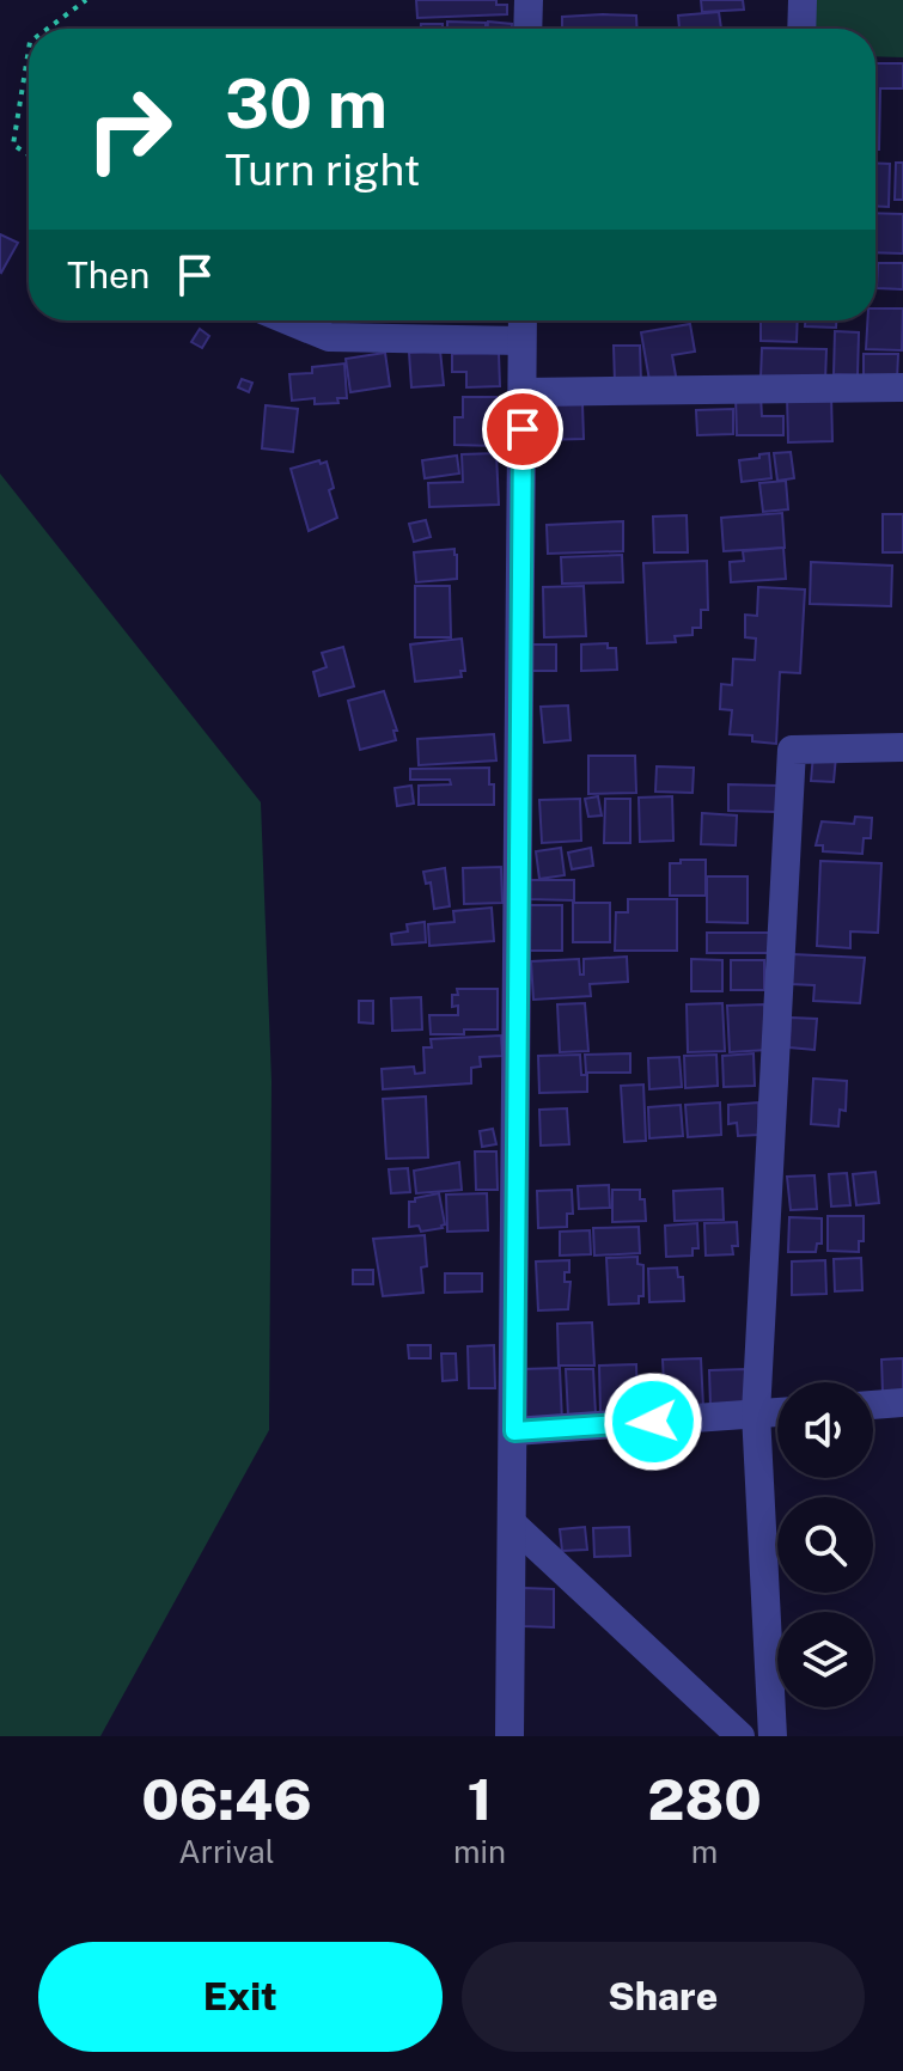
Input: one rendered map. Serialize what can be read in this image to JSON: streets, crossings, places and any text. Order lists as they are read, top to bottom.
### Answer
{
  "page": {
    "turn": ["30 m", "Turn right"],
    "then": "Then",
    "eta": [
      "06:46",
      "Arrival",
      "1",
      "min",
      "280",
      "m"
    ],
    "buttons": ["Exit", "Share"]
  }
}
